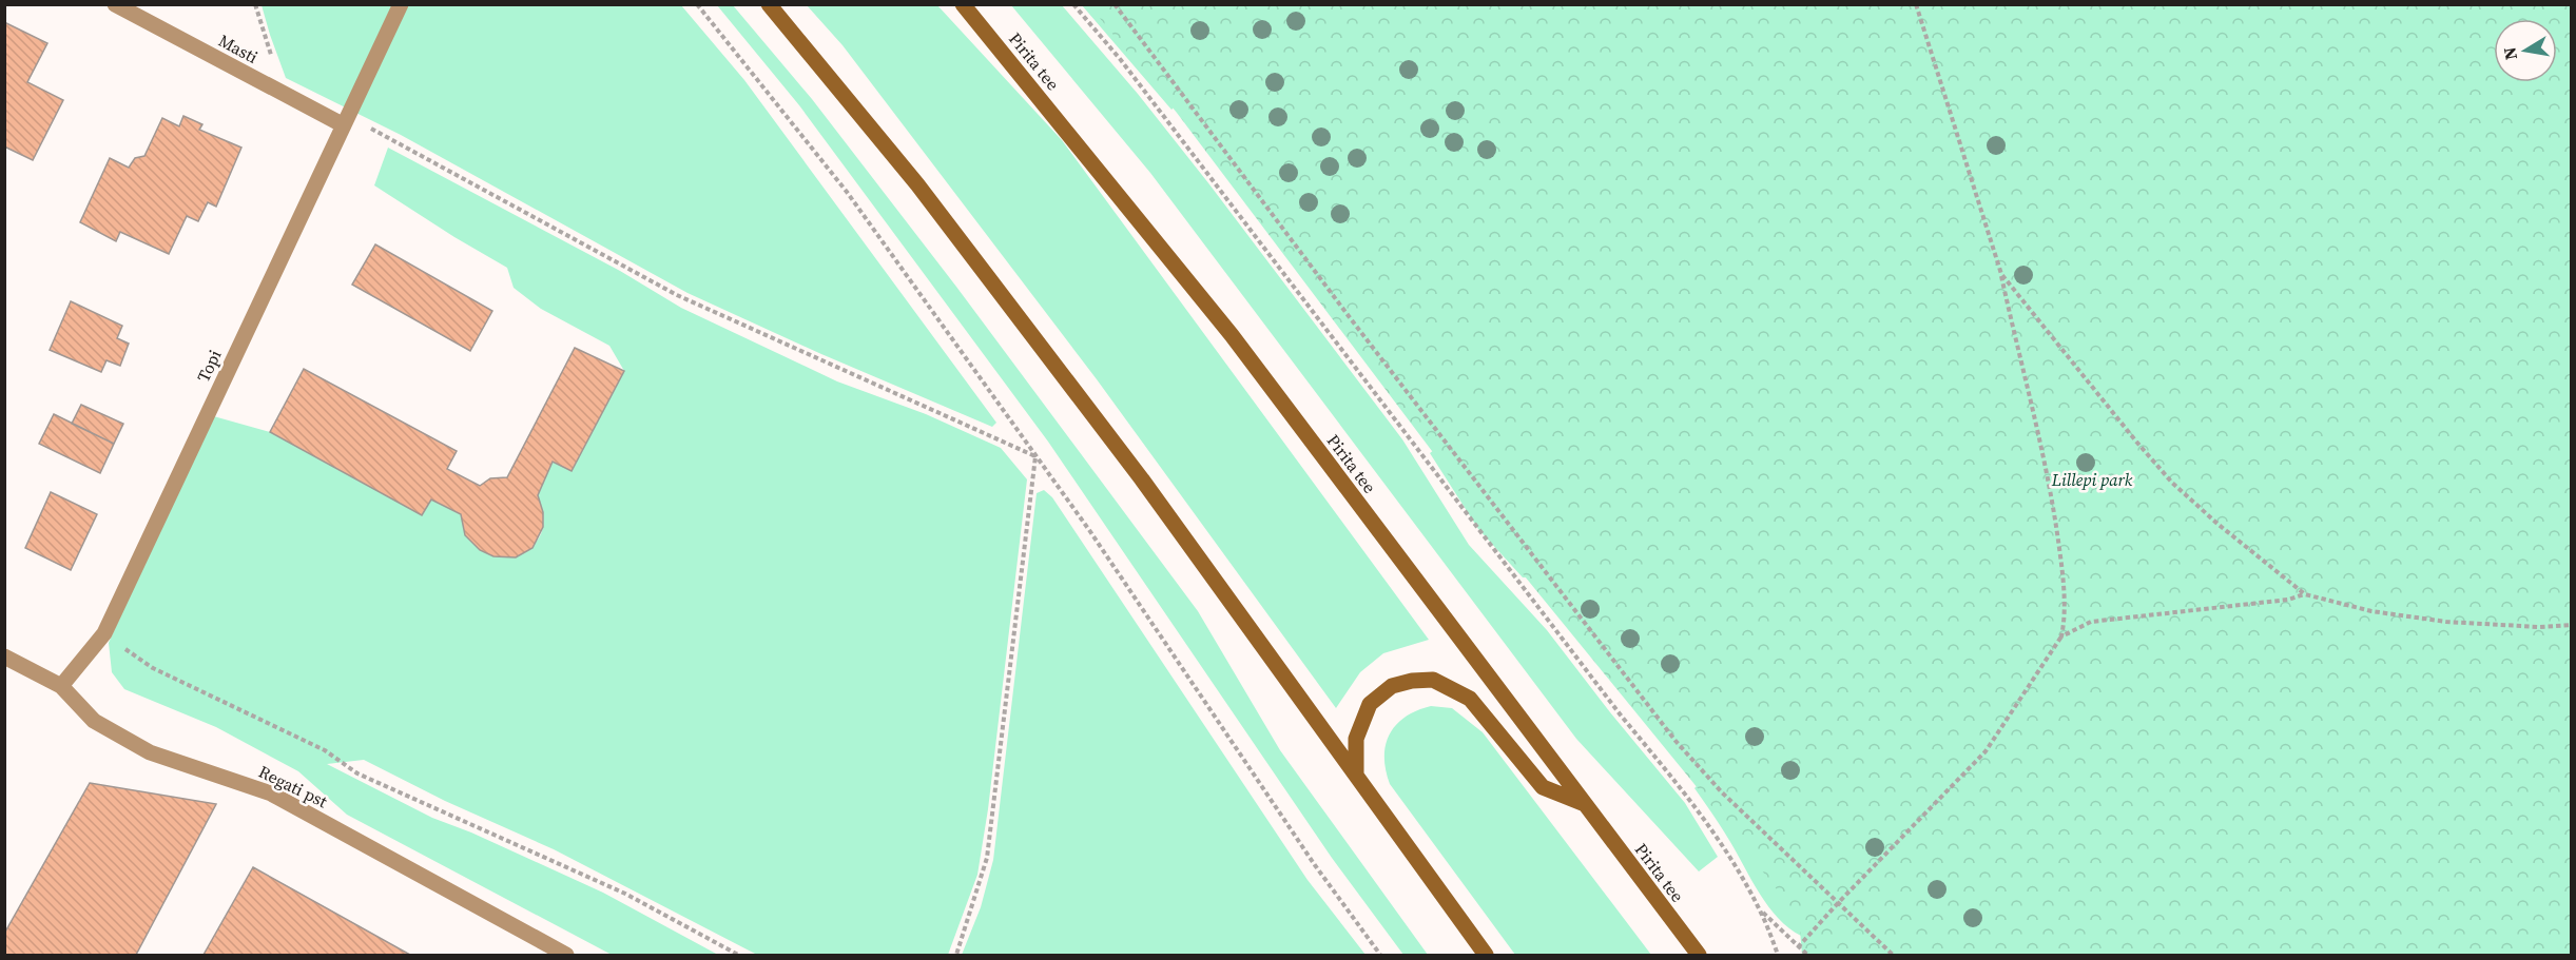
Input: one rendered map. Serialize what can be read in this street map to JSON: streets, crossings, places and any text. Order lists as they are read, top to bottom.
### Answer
{
  "streets": {
    "main road": ["Pirita tee"],
    "street": ["Masti", "Topi", "Regati pst"]
  },
  "crossings": [
    ["Masti", "Topi"],
    ["Topi", "Regati pst"]
  ],
  "parks": ["Lillepi park"],
  "north": "left"
}
